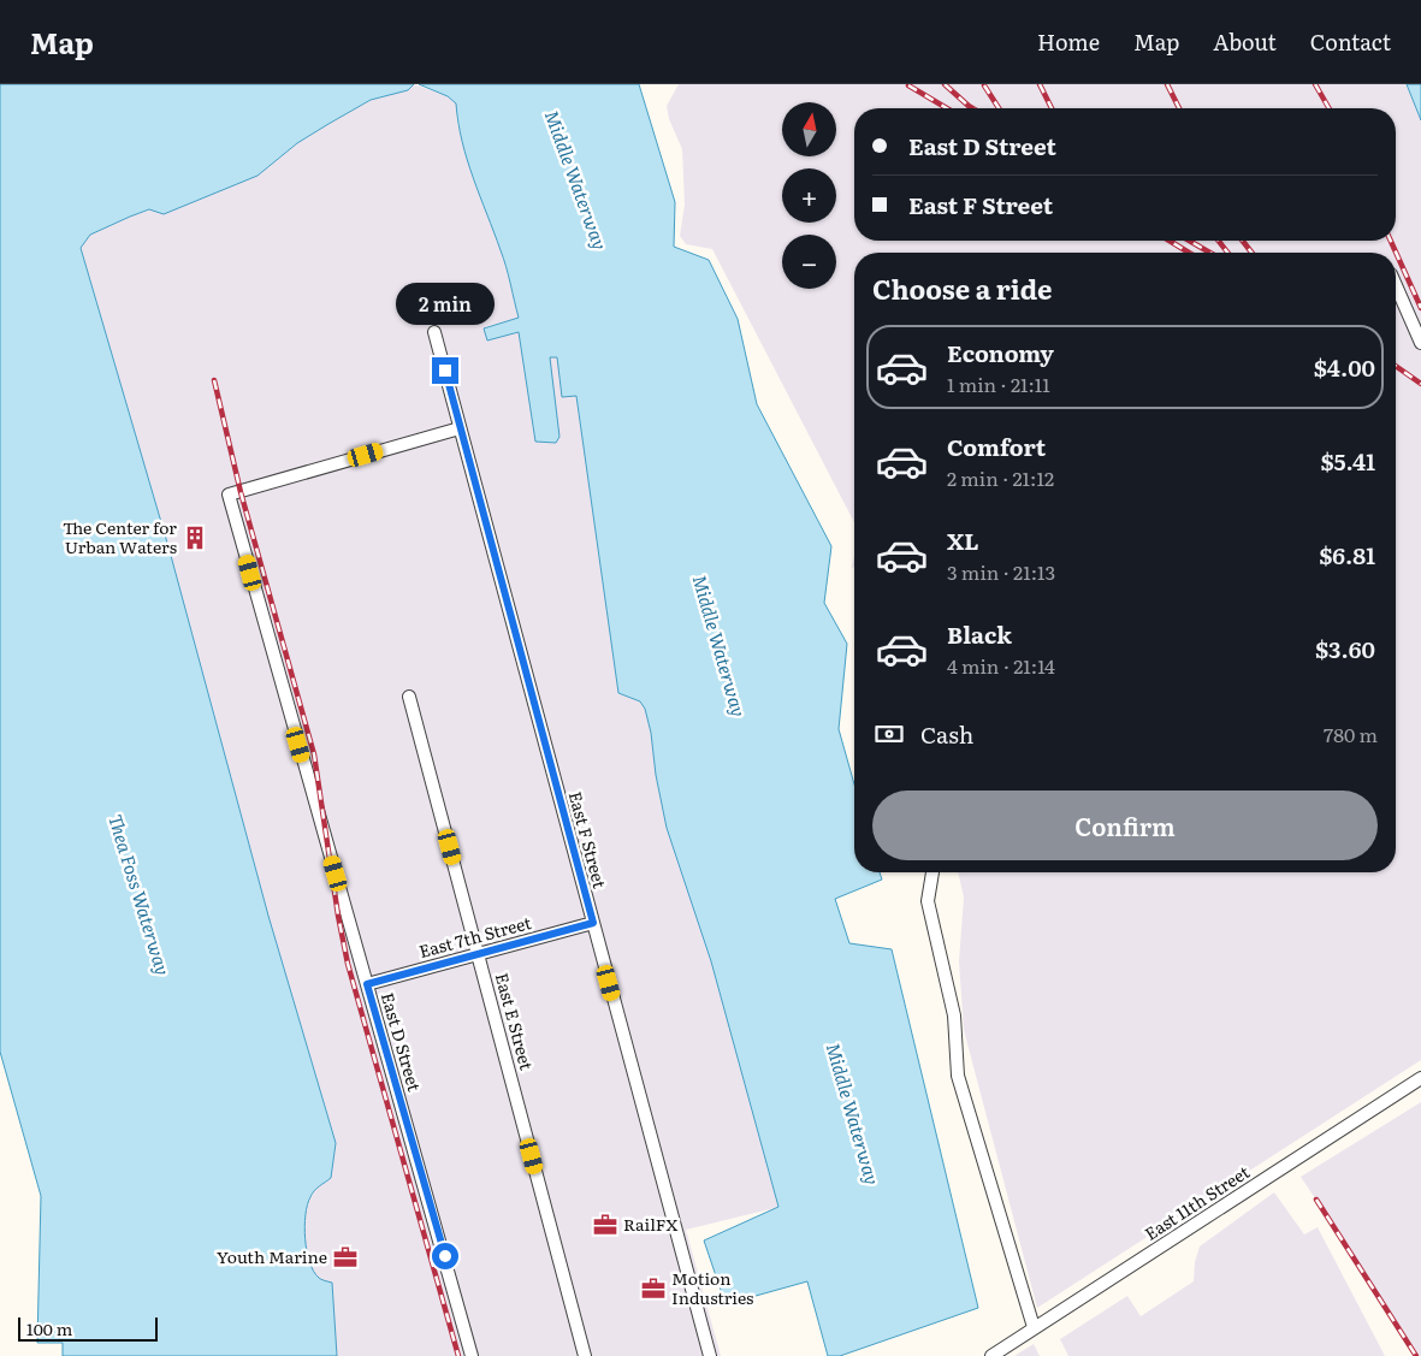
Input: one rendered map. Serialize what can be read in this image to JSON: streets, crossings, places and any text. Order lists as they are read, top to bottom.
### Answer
{
  "streets": {
    "street": [
      "East F Street",
      "East 7th Street",
      "East E Street",
      "East D Street",
      "East 11th Street"
    ]
  },
  "crossings": [
    ["East F Street", "East 7th Street"],
    ["East F Street", "East D Street"],
    ["East 7th Street", "East E Street"],
    ["East 7th Street", "East D Street"]
  ],
  "water": ["Middle Waterway", "Thea Foss Waterway"],
  "places": {
    "building": ["The Center for Urban Waters"],
    "office": ["RailFX", "Youth Marine", "Motion Industries"]
  },
  "scale_bar": "100 m",
  "north": "top",
  "page": {
    "header": "Map",
    "nav": [
      "Home",
      "Map",
      "About",
      "Contact"
    ],
    "map_buttons": ["+", "−"],
    "banner": ["East D Street", "East F Street"],
    "heading": "Choose a ride",
    "bubble": "2 min",
    "list": [
      {
        "name": "Economy",
        "note": "1 min · 21:11",
        "value": "$4.00"
      },
      {
        "name": "Comfort",
        "note": "2 min · 21:12",
        "value": "$5.41"
      },
      {
        "name": "XL",
        "note": "3 min · 21:13",
        "value": "$6.81"
      },
      {
        "name": "Black",
        "note": "4 min · 21:14",
        "value": "$3.60"
      }
    ],
    "pay": ["Cash", "780 m"],
    "buttons": "Confirm",
    "scale": "100 m"
  }
}
